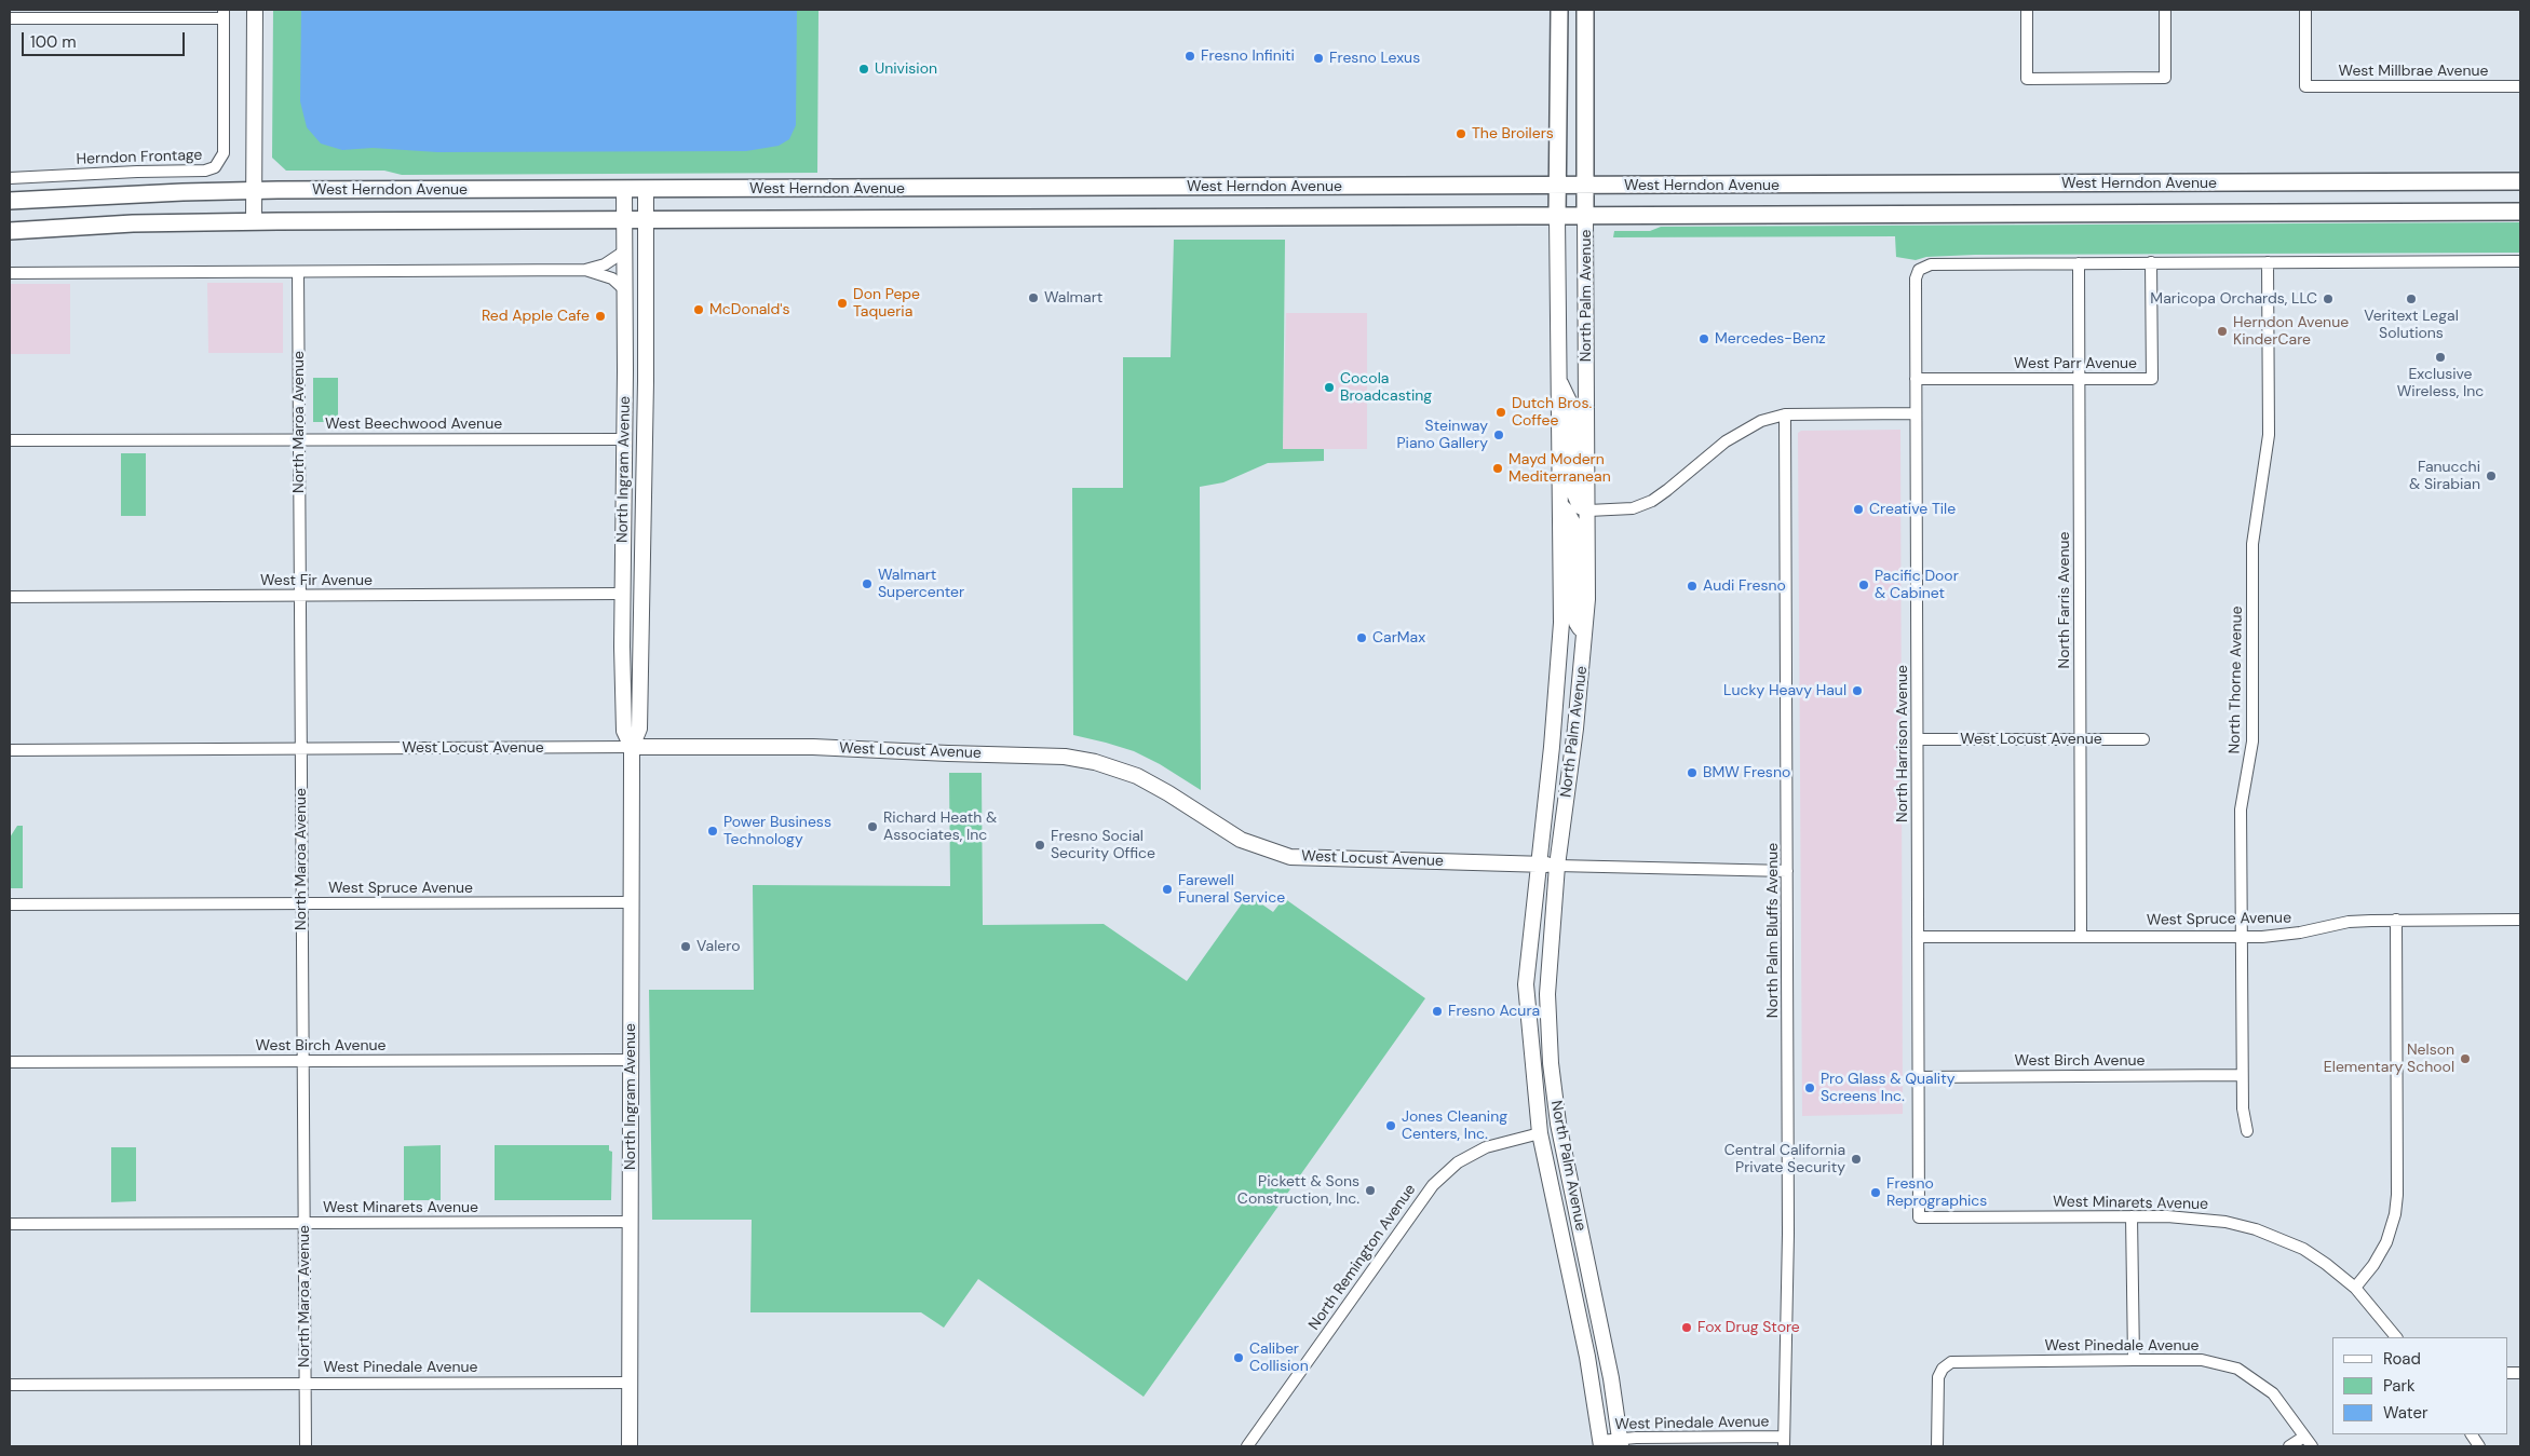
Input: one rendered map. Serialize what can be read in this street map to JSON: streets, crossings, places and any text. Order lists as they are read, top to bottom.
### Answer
{
  "streets": {
    "main road": [
      "West Herndon Avenue",
      "North Palm Avenue",
      "North Ingram Avenue",
      "West Locust Avenue"
    ],
    "street": [
      "West Millbrae Avenue",
      "Herndon Frontage",
      "West Parr Avenue",
      "North Maroa Avenue",
      "West Beechwood Avenue",
      "West Fir Avenue",
      "North Farris Avenue",
      "North Thorne Avenue",
      "North Harrison Avenue",
      "West Spruce Avenue",
      "North Palm Bluffs Avenue",
      "West Birch Avenue",
      "West Minarets Avenue",
      "North Remington Avenue",
      "West Pinedale Avenue"
    ]
  },
  "crossings": [
    ["West Herndon Avenue", "North Palm Avenue"],
    ["West Herndon Avenue", "North Ingram Avenue"],
    ["North Palm Avenue", "West Locust Avenue"],
    ["North Palm Avenue", "North Remington Avenue"],
    ["North Palm Avenue", "West Pinedale Avenue"],
    ["West Parr Avenue", "North Farris Avenue"],
    ["West Parr Avenue", "North Harrison Avenue"],
    ["North Maroa Avenue", "West Beechwood Avenue"],
    ["North Maroa Avenue", "West Fir Avenue"],
    ["North Maroa Avenue", "West Locust Avenue"],
    ["North Maroa Avenue", "West Spruce Avenue"],
    ["North Maroa Avenue", "West Birch Avenue"],
    ["North Maroa Avenue", "West Minarets Avenue"],
    ["North Maroa Avenue", "West Pinedale Avenue"],
    ["West Beechwood Avenue", "North Ingram Avenue"],
    ["North Ingram Avenue", "West Fir Avenue"],
    ["North Ingram Avenue", "West Locust Avenue"],
    ["North Ingram Avenue", "West Spruce Avenue"],
    ["North Ingram Avenue", "West Birch Avenue"],
    ["North Ingram Avenue", "West Minarets Avenue"],
    ["North Ingram Avenue", "West Pinedale Avenue"],
    ["North Farris Avenue", "West Locust Avenue"],
    ["North Farris Avenue", "North Harrison Avenue"],
    ["North Farris Avenue", "West Spruce Avenue"],
    ["North Thorne Avenue", "West Spruce Avenue"],
    ["North Thorne Avenue", "West Birch Avenue"],
    ["West Locust Avenue", "North Harrison Avenue"],
    ["West Locust Avenue", "North Palm Bluffs Avenue"],
    ["North Harrison Avenue", "West Spruce Avenue"],
    ["North Harrison Avenue", "West Birch Avenue"],
    ["North Harrison Avenue", "West Minarets Avenue"],
    ["North Palm Bluffs Avenue", "West Pinedale Avenue"]
  ],
  "places": [
    "Fresno Infiniti",
    "Fresno Lexus",
    "Univision",
    "The Broilers",
    "Walmart",
    "Maricopa Orchards, LLC",
    "Veritext Legal Solutions",
    "Don Pepe Taqueria",
    "McDonald's",
    "Red Apple Cafe",
    "Herndon Avenue KinderCare",
    "Mercedes-Benz",
    "Exclusive Wireless, Inc",
    "Cocola Broadcasting",
    "Dutch Bros. Coffee",
    "Steinway Piano Gallery",
    "Mayd Modern Mediterranean",
    "Fanucchi & Sirabian",
    "Creative Tile",
    "Walmart Supercenter",
    "Pacific Door & Cabinet",
    "Audi Fresno",
    "CarMax",
    "Lucky Heavy Haul",
    "BMW Fresno",
    "Richard Heath & Associates, Inc",
    "Power Business Technology",
    "Fresno Social Security Office",
    "Farewell Funeral Service",
    "Valero",
    "Fresno Acura",
    "Nelson Elementary School",
    "Pro Glass & Quality Screens Inc.",
    "Jones Cleaning Centers, Inc.",
    "Central California Private Security",
    "Pickett & Sons Construction, Inc.",
    "Fresno Reprographics",
    "Fox Drug Store",
    "Caliber Collision"
  ],
  "legend": ["Road", "Park", "Water"],
  "scale_bar": "100 m"
}
